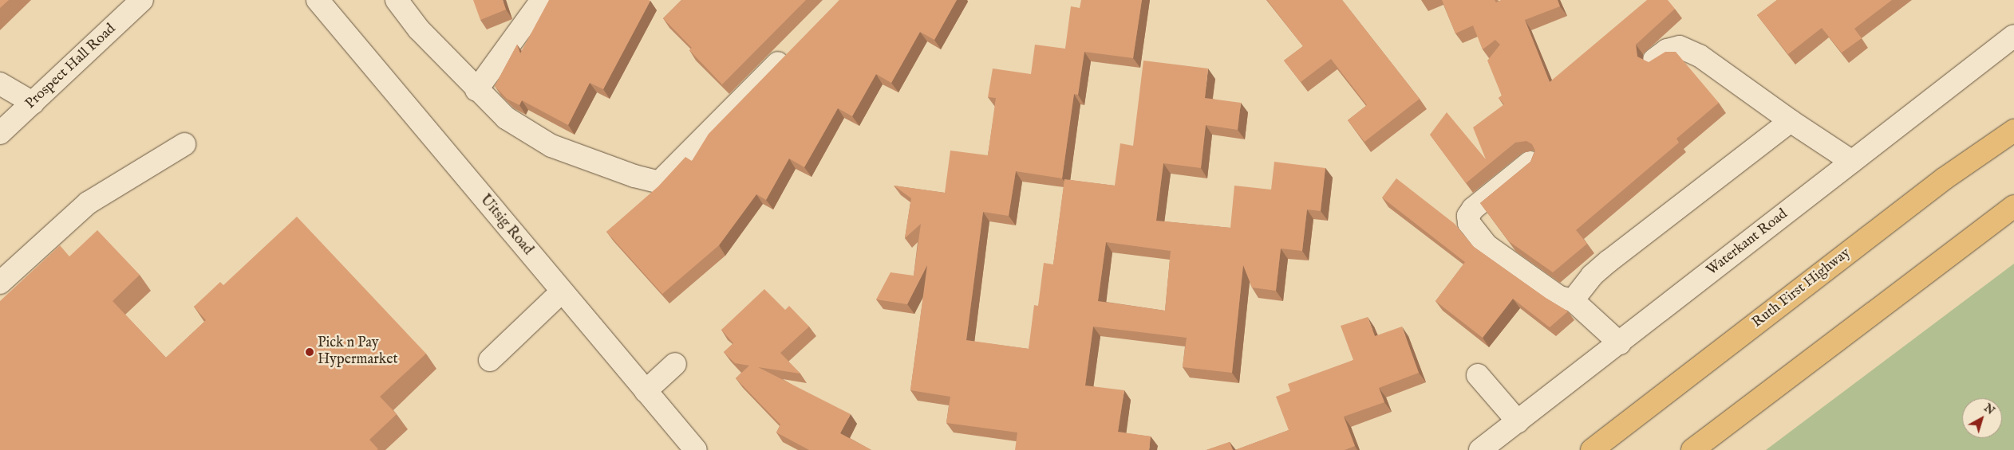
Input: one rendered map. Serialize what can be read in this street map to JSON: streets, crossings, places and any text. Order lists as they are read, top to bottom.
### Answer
{
  "streets": {
    "highway": ["Ruth First Highway"],
    "street": ["Prospect Hall Road", "Uitsig Road", "Waterkant Road"]
  },
  "places": ["Pick n Pay Hypermarket"],
  "north": "top right"
}
